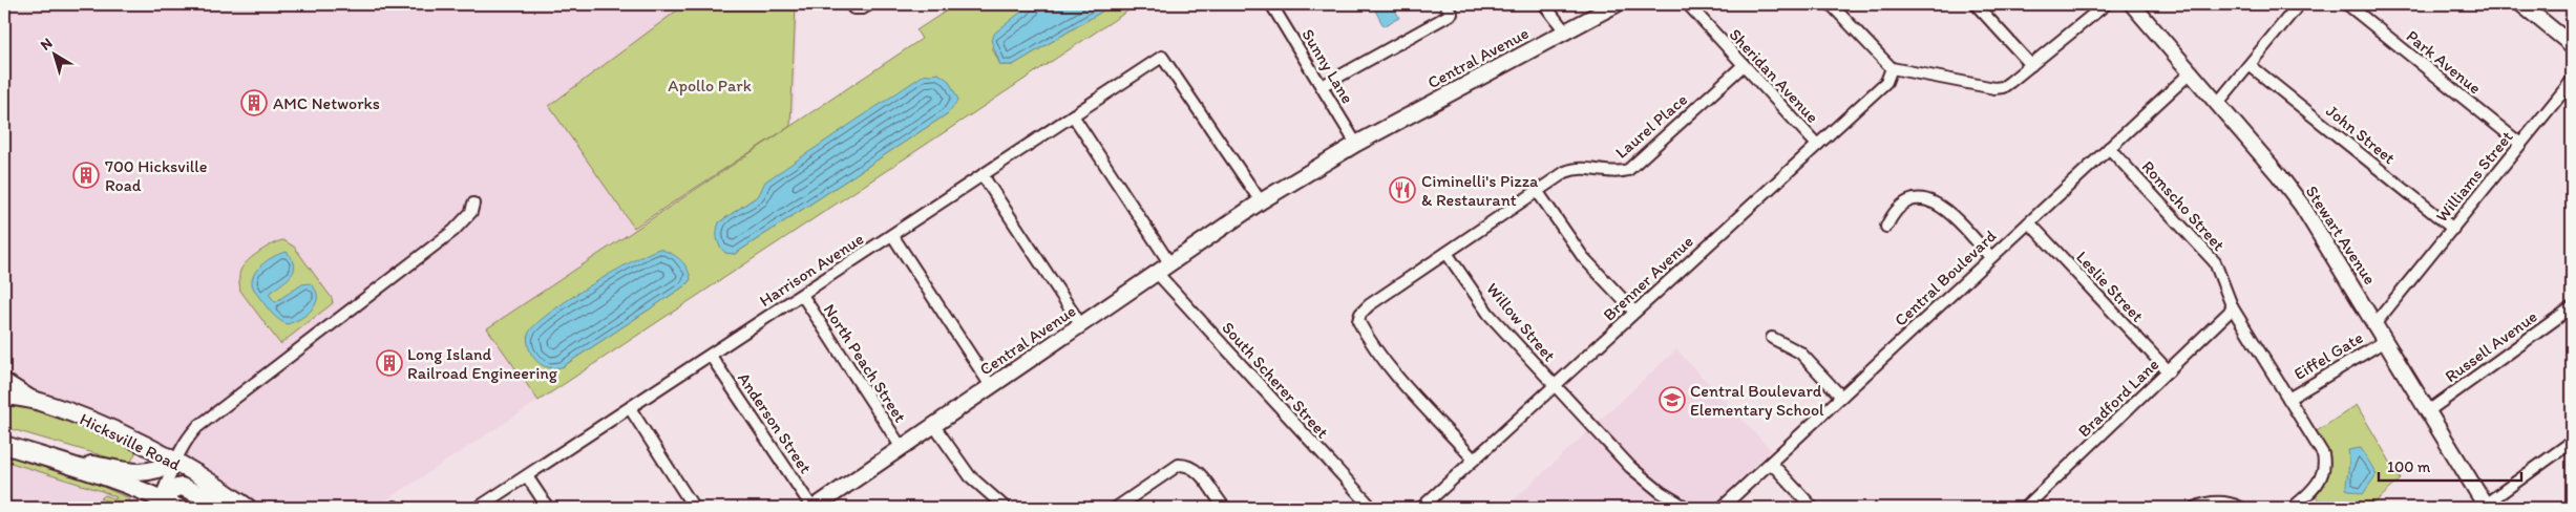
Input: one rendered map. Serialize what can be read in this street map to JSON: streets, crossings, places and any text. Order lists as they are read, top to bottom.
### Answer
{
  "streets": {
    "main road": ["Central Avenue", "Stewart Avenue", "Hicksville Road"],
    "street": [
      "Park Avenue",
      "Sunny Lane",
      "Sheridan Avenue",
      "Laurel Place",
      "John Street",
      "Williams Street",
      "Romscho Street",
      "Harrison Avenue",
      "Brenner Avenue",
      "Central Boulevard",
      "Leslie Street",
      "Willow Street",
      "Russell Avenue",
      "Eiffel Gate",
      "North Peach Street",
      "South Scherer Street",
      "Bradford Lane",
      "Anderson Street"
    ]
  },
  "crossings": [
    ["Central Avenue", "Sunny Lane"],
    ["Central Avenue", "Harrison Avenue"],
    ["Central Avenue", "North Peach Street"],
    ["Central Avenue", "South Scherer Street"],
    ["Central Avenue", "Anderson Street"],
    ["Park Avenue", "Williams Street"],
    ["Sheridan Avenue", "Laurel Place"],
    ["Sheridan Avenue", "Brenner Avenue"],
    ["Laurel Place", "Brenner Avenue"],
    ["Laurel Place", "Willow Street"],
    ["John Street", "Williams Street"],
    ["Williams Street", "Stewart Avenue"],
    ["Romscho Street", "Central Boulevard"],
    ["Romscho Street", "Eiffel Gate"],
    ["Romscho Street", "Bradford Lane"],
    ["Stewart Avenue", "Central Boulevard"],
    ["Stewart Avenue", "Russell Avenue"],
    ["Stewart Avenue", "Eiffel Gate"],
    ["Harrison Avenue", "North Peach Street"],
    ["Harrison Avenue", "Anderson Street"],
    ["Brenner Avenue", "Willow Street"],
    ["Central Boulevard", "Leslie Street"],
    ["Leslie Street", "Bradford Lane"]
  ],
  "parks": ["Apollo Park"],
  "places": {
    "building": ["AMC Networks", "700 Hicksville Road", "Long Island Railroad Engineering"],
    "restaurant": ["Ciminelli's Pizza & Restaurant"],
    "school or university": ["Central Boulevard Elementary School"]
  },
  "scale_bar": "100 m",
  "north": "top left"
}
